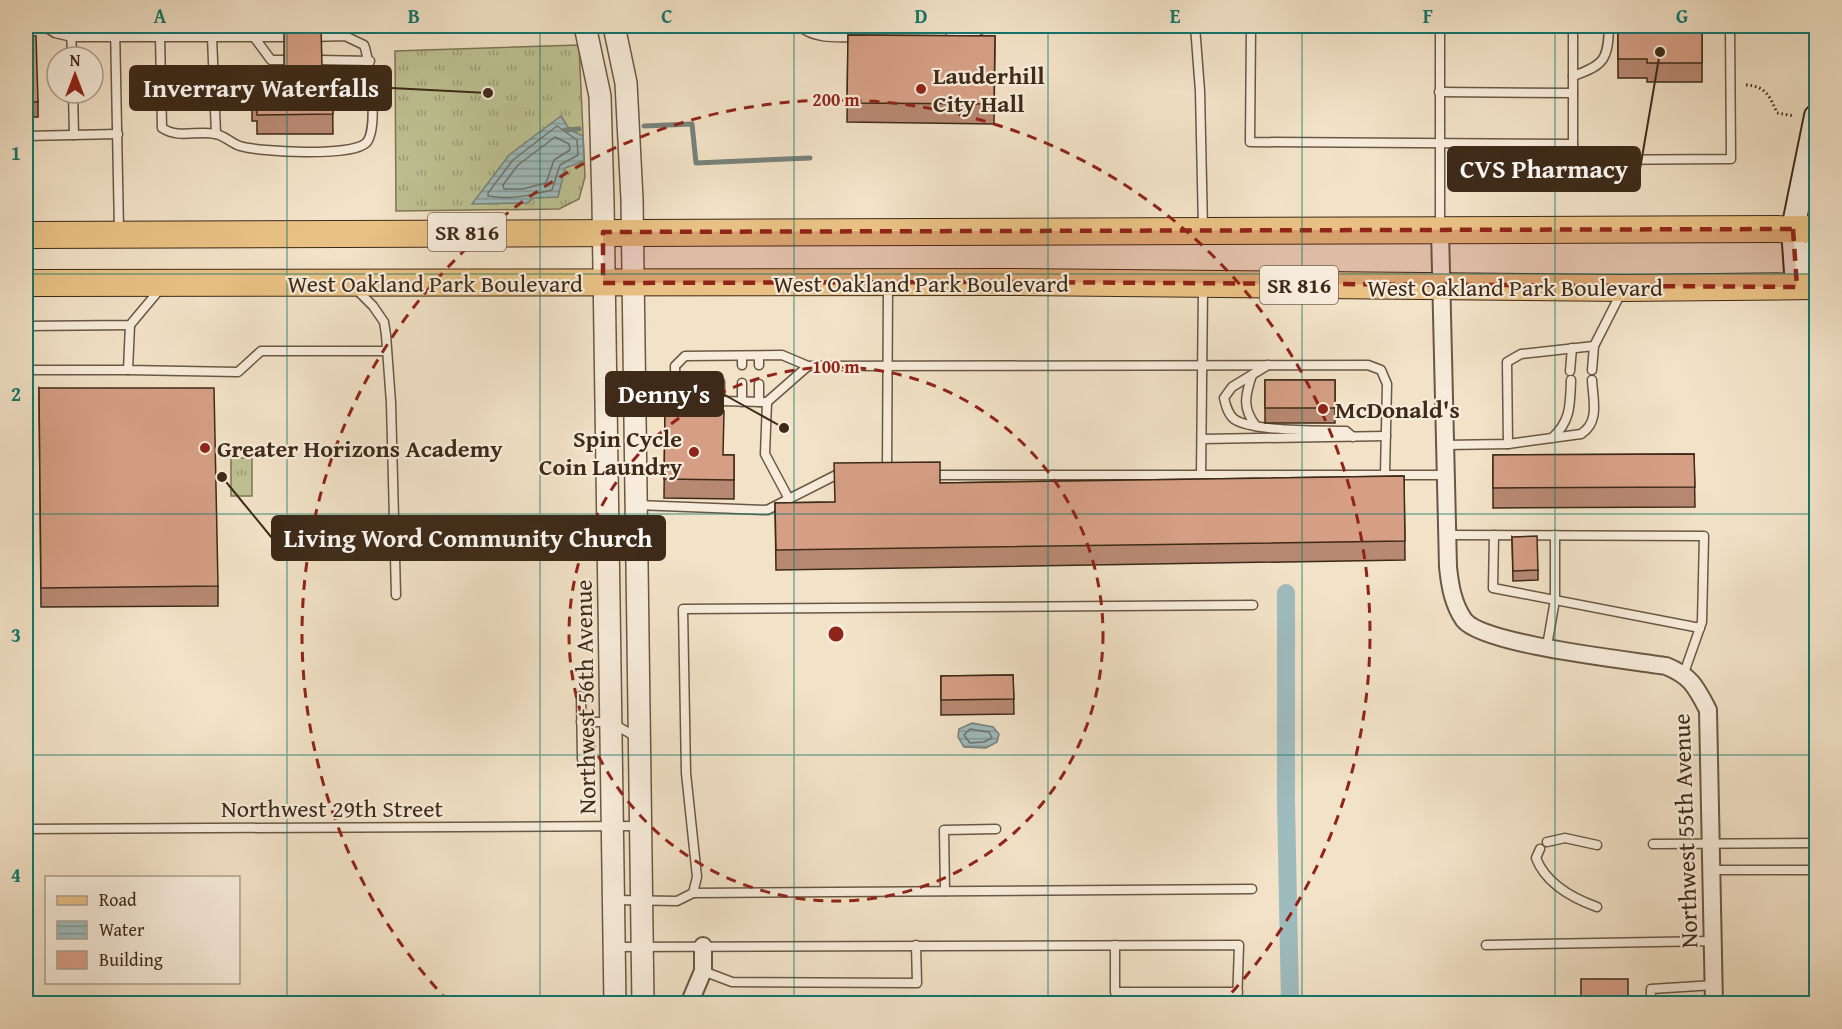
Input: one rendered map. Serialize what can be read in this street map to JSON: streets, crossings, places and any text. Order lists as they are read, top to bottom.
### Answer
{
  "streets": {
    "main road": ["SR 816", "West Oakland Park Boulevard"],
    "street": ["Northwest 56th Avenue", "Northwest 55th Avenue"],
    "lane": ["Northwest 29th Street"]
  },
  "crossings": [
    ["West Oakland Park Boulevard", "Northwest 56th Avenue"],
    ["Northwest 56th Avenue", "Northwest 29th Street"]
  ],
  "places": [
    "CVS Pharmacy",
    "Lauderhill City Hall",
    "Inverrary Waterfalls",
    "McDonald's",
    "Denny's",
    "Greater Horizons Academy",
    "Spin Cycle Coin Laundry",
    "Living Word Community Church"
  ],
  "legend": ["Road", "Water", "Building"],
  "north": "top",
  "grid": {
    "columns": [
      "A",
      "B",
      "C",
      "D",
      "E",
      "F",
      "G"
    ],
    "rows": [
      "1",
      "2",
      "3",
      "4"
    ]
  },
  "rings": ["200 m", "100 m"]
}
